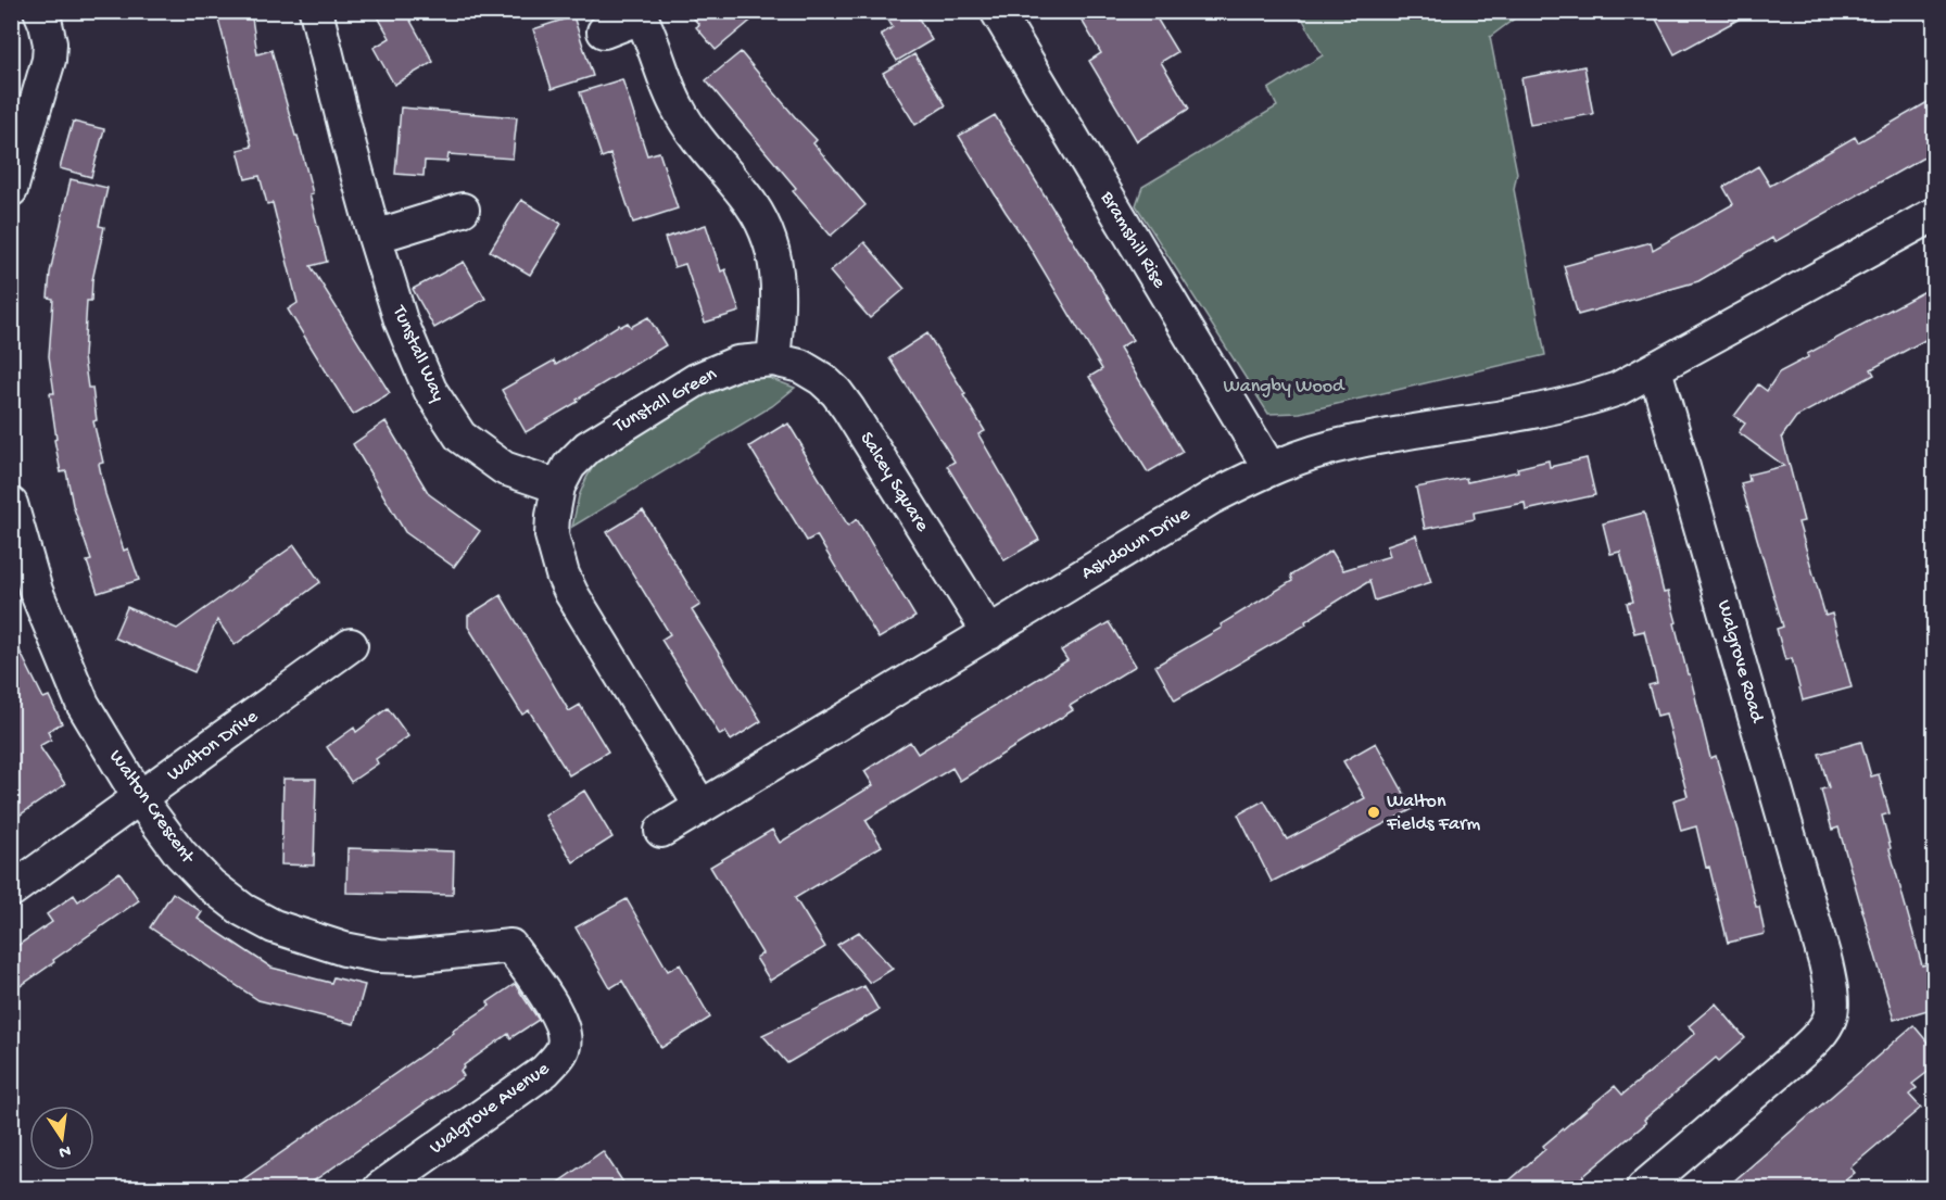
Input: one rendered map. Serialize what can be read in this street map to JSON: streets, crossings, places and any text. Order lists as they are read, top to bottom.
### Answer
{
  "streets": {
    "street": [
      "Bramshill Rise",
      "Tunstall Way",
      "Tunstall Green",
      "Salcey Square",
      "Ashdown Drive",
      "Walgrove Road",
      "Walton Drive",
      "Walton Crescent",
      "Walgrove Avenue"
    ]
  },
  "crossings": [
    ["Bramshill Rise", "Ashdown Drive"],
    ["Tunstall Way", "Tunstall Green"],
    ["Tunstall Green", "Salcey Square"],
    ["Tunstall Green", "Ashdown Drive"],
    ["Salcey Square", "Ashdown Drive"],
    ["Ashdown Drive", "Walgrove Road"],
    ["Walton Drive", "Walton Crescent"],
    ["Walton Crescent", "Walgrove Avenue"]
  ],
  "parks": ["Wangby Wood"],
  "places": ["Walton Fields Farm"],
  "north": "bottom"
}
